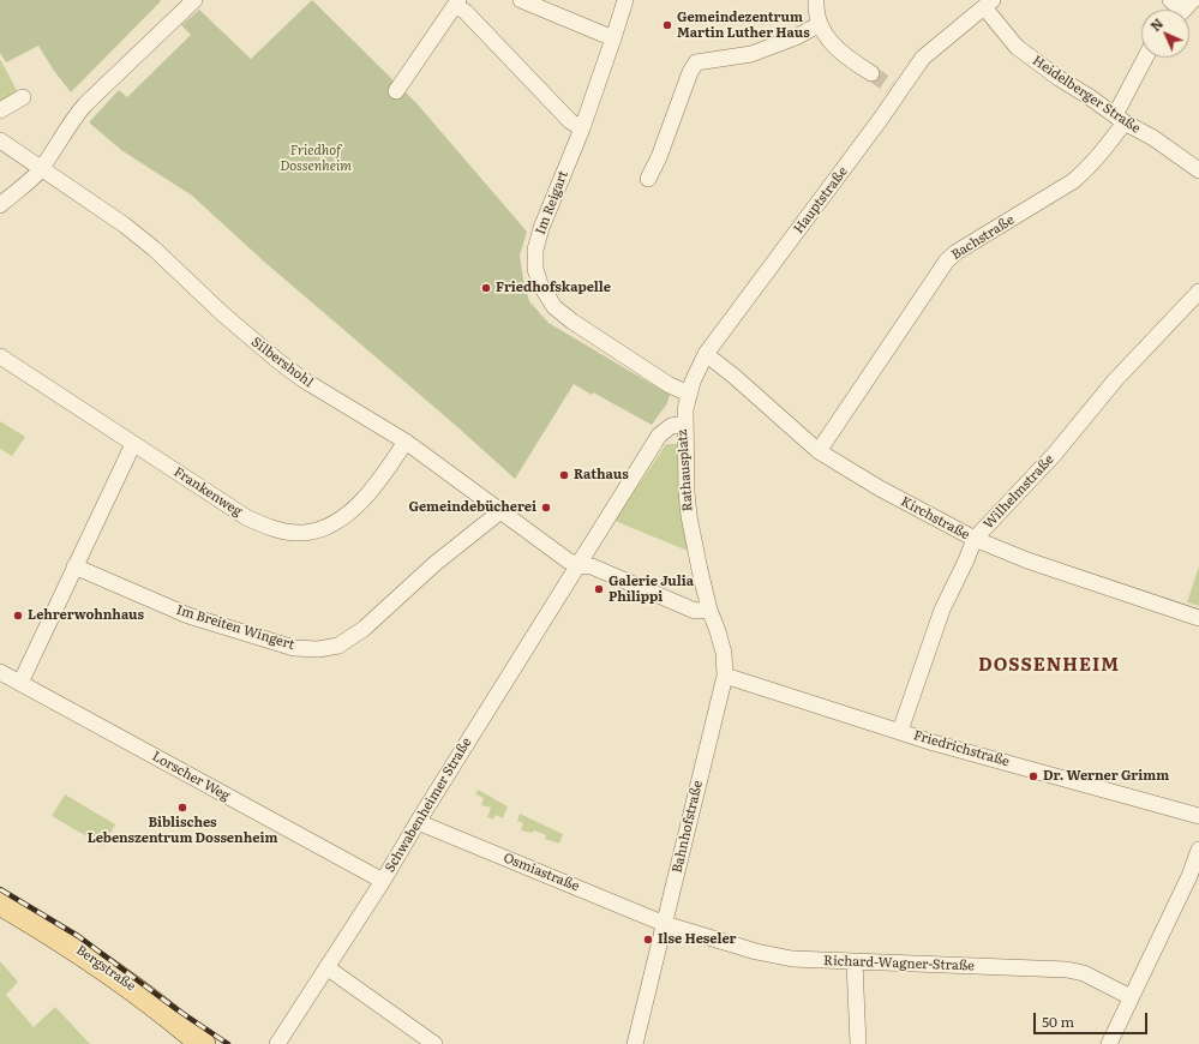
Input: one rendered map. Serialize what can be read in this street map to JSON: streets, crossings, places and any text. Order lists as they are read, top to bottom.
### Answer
{
  "streets": {
    "main road": ["Bergstraße"],
    "street": [
      "Heidelberger Straße",
      "Hauptstraße",
      "Im Reigart",
      "Bachstraße",
      "Silbershohl",
      "Rathausplatz",
      "Frankenweg",
      "Wilhelmstraße",
      "Kirchstraße",
      "Im Breiten Wingert",
      "Friedrichstraße",
      "Lorscher Weg",
      "Schwabenheimer Straße",
      "Bahnhofstraße",
      "Osmiastraße",
      "Richard-Wagner-Straße"
    ]
  },
  "crossings": [
    ["Heidelberger Straße", "Hauptstraße"],
    ["Heidelberger Straße", "Bachstraße"],
    ["Hauptstraße", "Im Reigart"],
    ["Hauptstraße", "Rathausplatz"],
    ["Hauptstraße", "Kirchstraße"],
    ["Bachstraße", "Kirchstraße"],
    ["Silbershohl", "Rathausplatz"],
    ["Silbershohl", "Frankenweg"],
    ["Silbershohl", "Im Breiten Wingert"],
    ["Silbershohl", "Schwabenheimer Straße"],
    ["Rathausplatz", "Schwabenheimer Straße"],
    ["Rathausplatz", "Bahnhofstraße"],
    ["Wilhelmstraße", "Kirchstraße"],
    ["Wilhelmstraße", "Friedrichstraße"],
    ["Friedrichstraße", "Bahnhofstraße"],
    ["Lorscher Weg", "Schwabenheimer Straße"],
    ["Schwabenheimer Straße", "Osmiastraße"],
    ["Bahnhofstraße", "Osmiastraße"],
    ["Bahnhofstraße", "Richard-Wagner-Straße"],
    ["Osmiastraße", "Richard-Wagner-Straße"]
  ],
  "districts": ["DOSSENHEIM"],
  "parks": ["Friedhof Dossenheim"],
  "places": [
    "Gemeindezentrum Martin Luther Haus",
    "Friedhofskapelle",
    "Rathaus",
    "Gemeindebücherei",
    "Galerie Julia Philippi",
    "Lehrerwohnhaus",
    "Dr. Werner Grimm",
    "Biblisches Lebenszentrum Dossenheim",
    "Ilse Heseler"
  ],
  "scale_bar": "50 m",
  "north": "top left"
}
